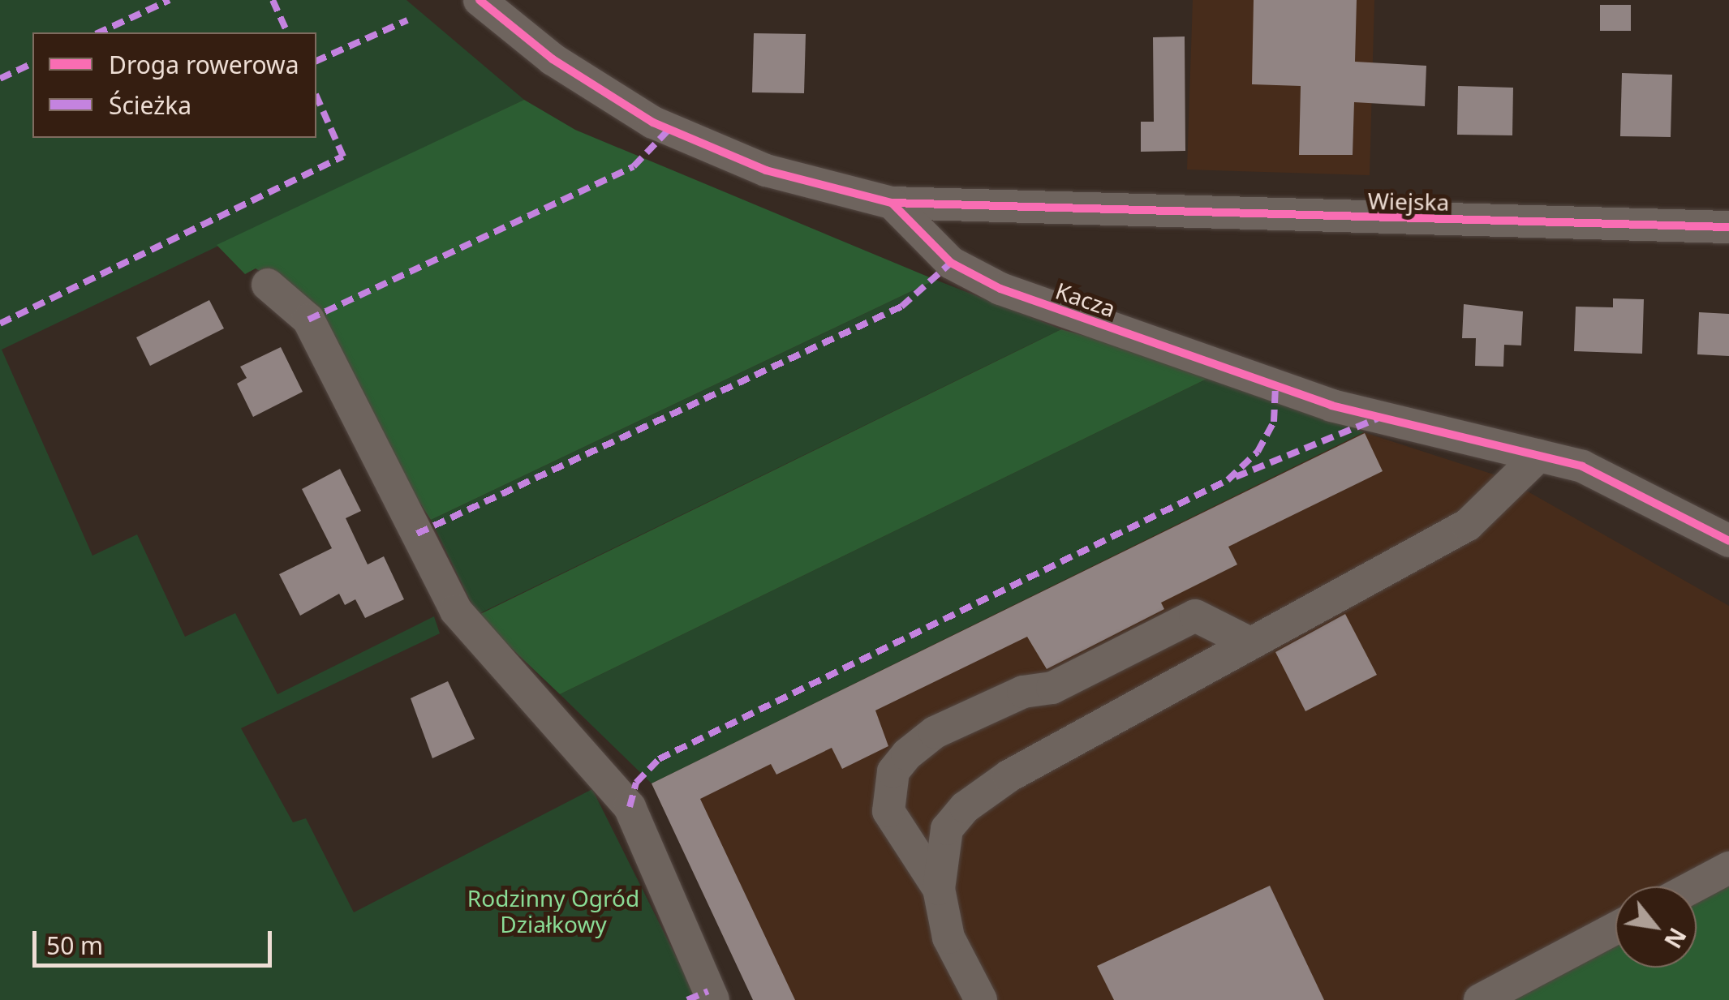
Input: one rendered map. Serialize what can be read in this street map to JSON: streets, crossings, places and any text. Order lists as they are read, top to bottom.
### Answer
{
  "streets": {
    "street": ["Wiejska", "Kacza"]
  },
  "crossings": [
    ["Wiejska", "Kacza"]
  ],
  "parks": ["Rodzinny Ogród Działkowy"],
  "legend": ["Droga rowerowa", "Ścieżka"],
  "scale_bar": "50 m",
  "north": "bottom right"
}
